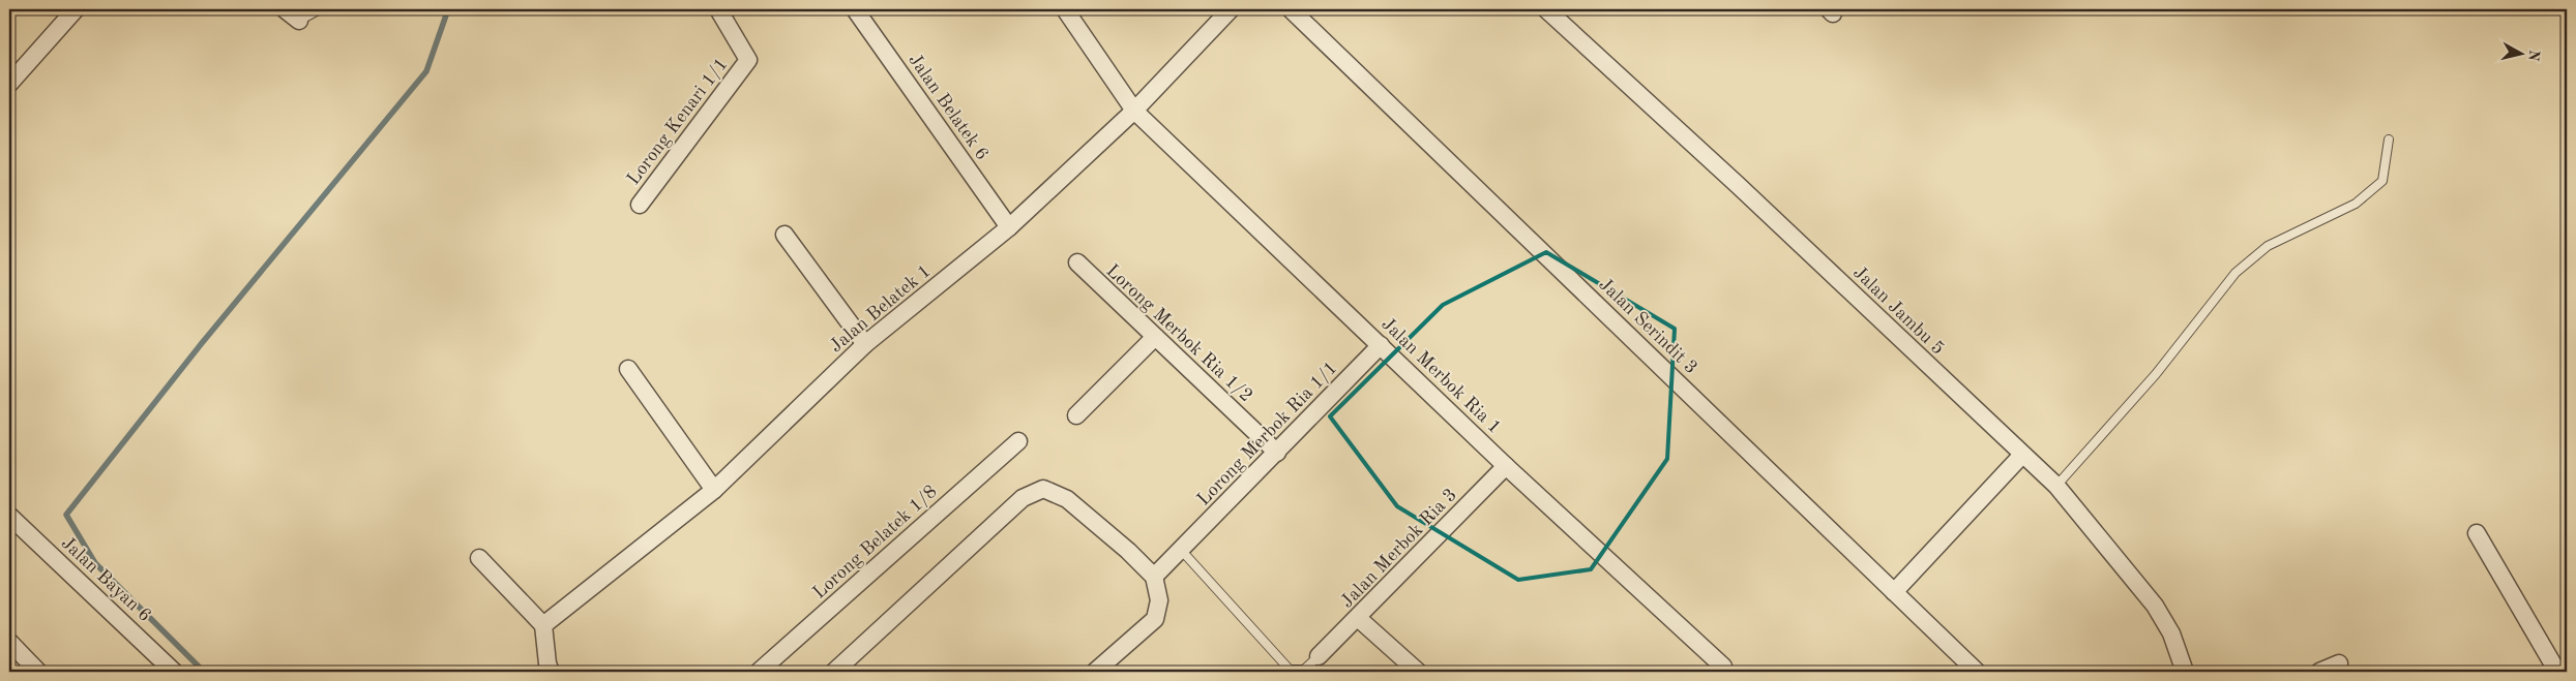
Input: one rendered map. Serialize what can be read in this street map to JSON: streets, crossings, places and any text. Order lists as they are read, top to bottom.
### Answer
{
  "streets": {
    "street": [
      "Jalan Belatek 6",
      "Lorong Kenari 1/1",
      "Jalan Belatek 1",
      "Jalan Jambu 5",
      "Jalan Serindit 3",
      "Lorong Merbok Ria 1/2",
      "Jalan Merbok Ria 1",
      "Lorong Merbok Ria 1/1",
      "Lorong Belatek 1/8",
      "Jalan Merbok Ria 3",
      "Jalan Bayan 6"
    ]
  },
  "crossings": [
    ["Jalan Belatek 6", "Jalan Belatek 1"],
    ["Jalan Belatek 1", "Jalan Merbok Ria 1"],
    ["Lorong Merbok Ria 1/2", "Lorong Merbok Ria 1/1"],
    ["Jalan Merbok Ria 1", "Lorong Merbok Ria 1/1"],
    ["Jalan Merbok Ria 1", "Jalan Merbok Ria 3"]
  ],
  "north": "right"
}
